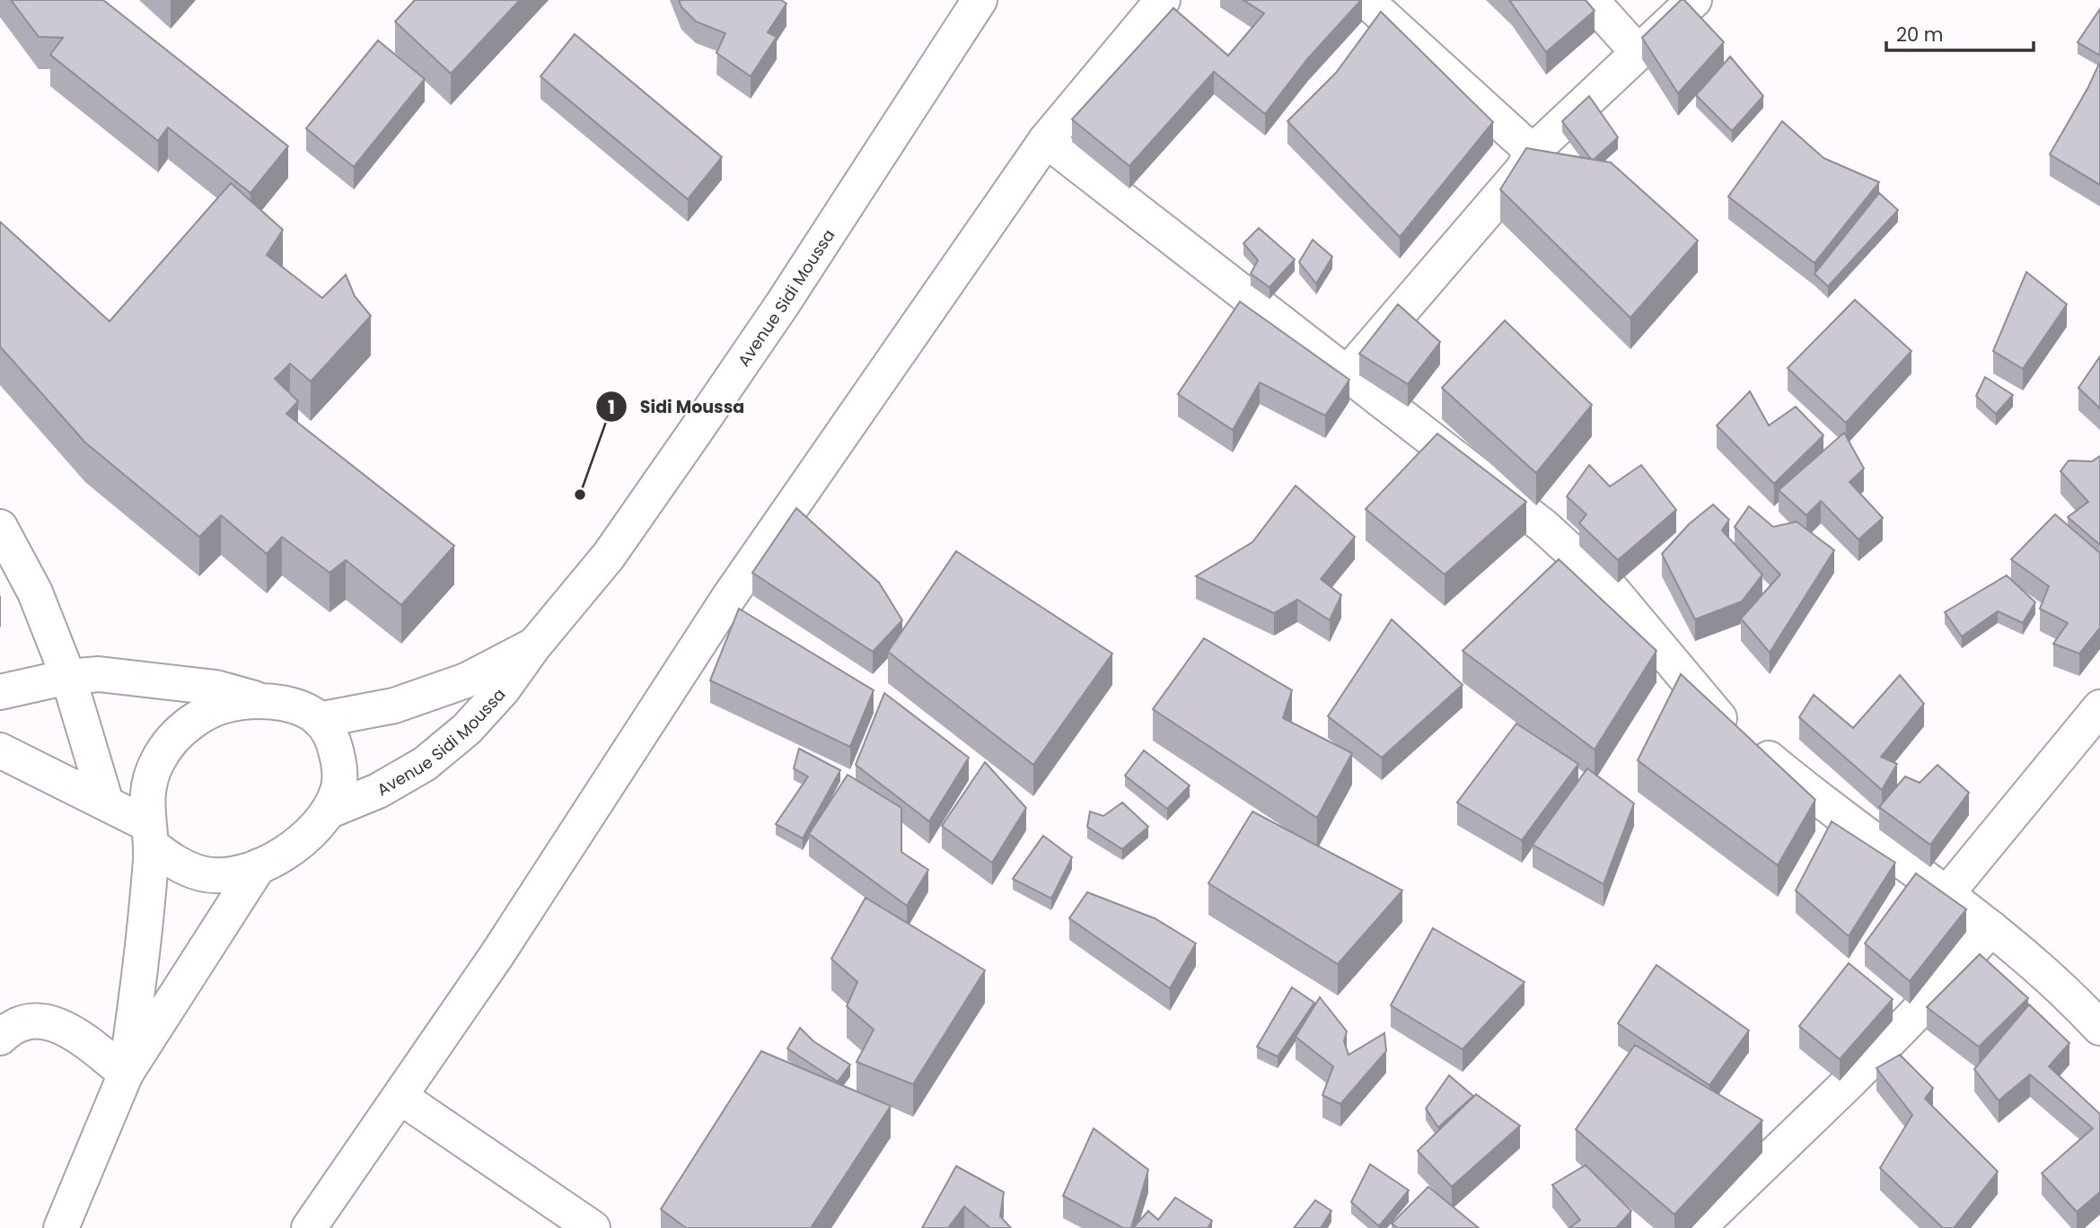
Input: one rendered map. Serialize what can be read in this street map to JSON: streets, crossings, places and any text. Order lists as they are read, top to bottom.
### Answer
{
  "streets": {
    "street": ["Avenue Sidi Moussa"]
  },
  "places": ["Sidi Moussa"],
  "scale_bar": "20 m"
}
